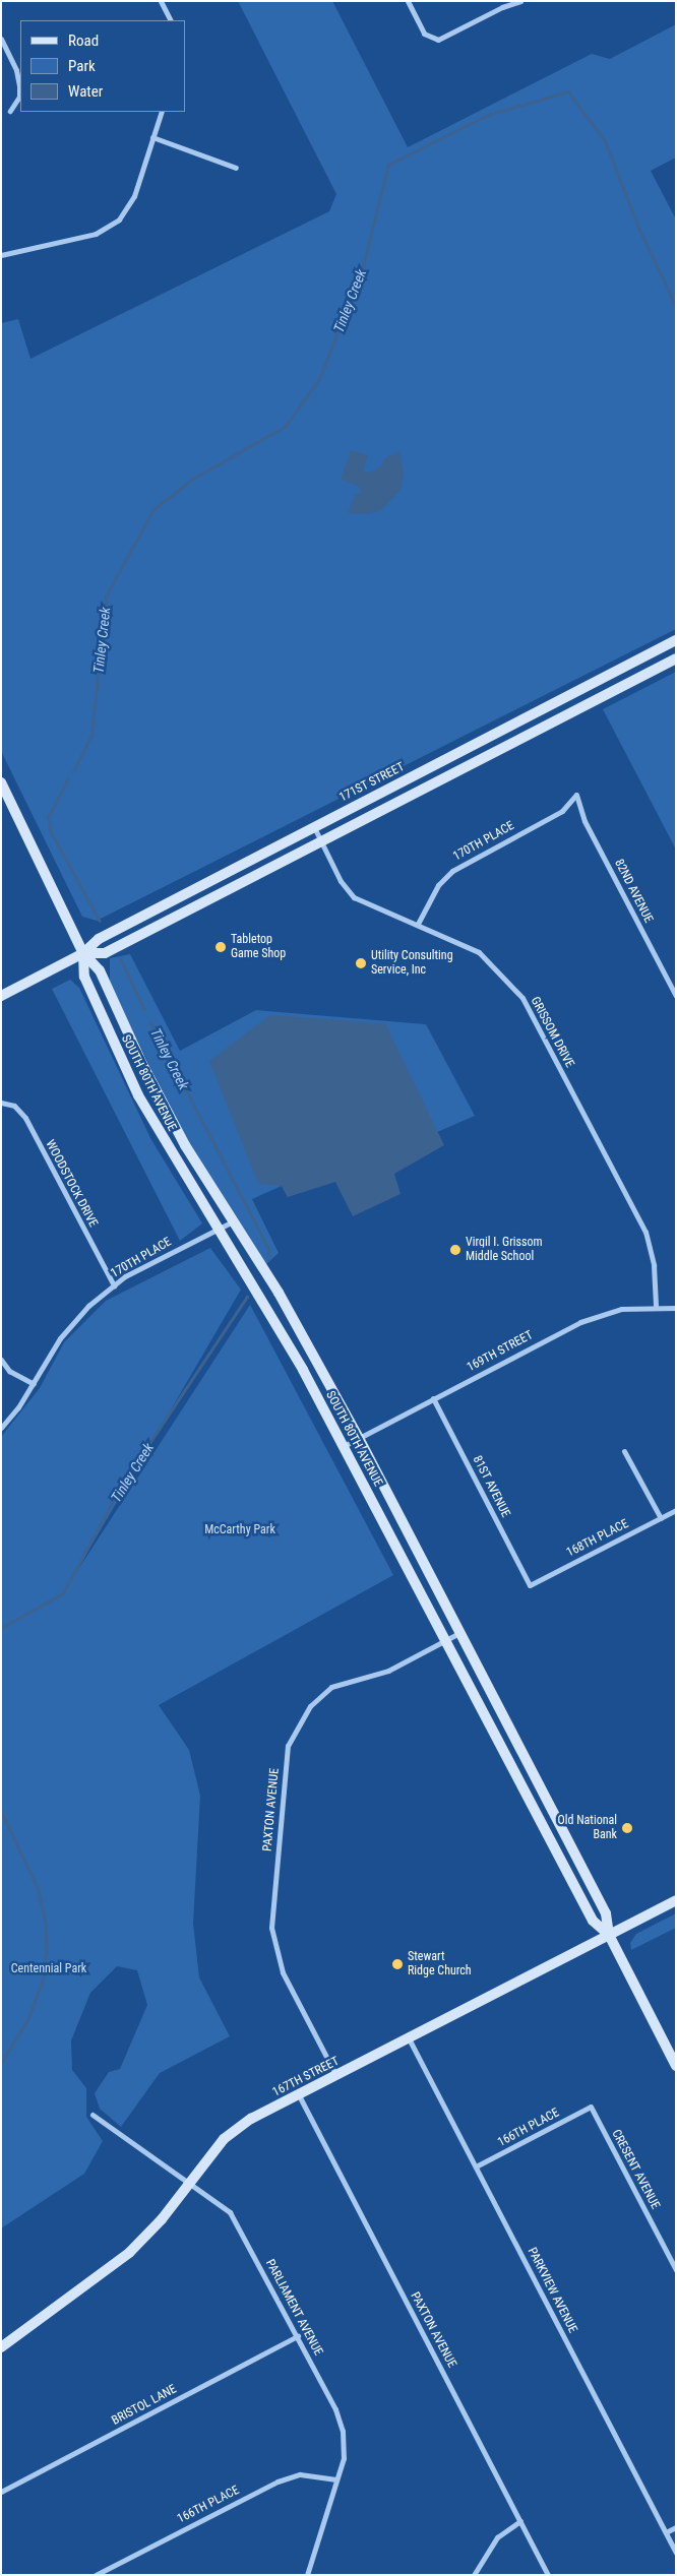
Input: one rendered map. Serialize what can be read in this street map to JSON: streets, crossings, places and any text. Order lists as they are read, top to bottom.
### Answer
{
  "streets": {
    "street": [
      "171ST STREET",
      "170TH PLACE",
      "82ND AVENUE",
      "GRISSOM DRIVE",
      "SOUTH 80TH AVENUE",
      "WOODSTOCK DRIVE",
      "169TH STREET",
      "81ST AVENUE",
      "168TH PLACE",
      "PAXTON AVENUE",
      "167TH STREET",
      "166TH PLACE",
      "CRESENT AVENUE",
      "PARKVIEW AVENUE",
      "PARLIAMENT AVENUE",
      "BRISTOL LANE"
    ]
  },
  "crossings": [
    ["171ST STREET", "GRISSOM DRIVE"],
    ["171ST STREET", "SOUTH 80TH AVENUE"],
    ["170TH PLACE", "82ND AVENUE"],
    ["170TH PLACE", "GRISSOM DRIVE"],
    ["170TH PLACE", "SOUTH 80TH AVENUE"],
    ["170TH PLACE", "WOODSTOCK DRIVE"],
    ["GRISSOM DRIVE", "169TH STREET"],
    ["SOUTH 80TH AVENUE", "169TH STREET"],
    ["SOUTH 80TH AVENUE", "PAXTON AVENUE"],
    ["SOUTH 80TH AVENUE", "167TH STREET"],
    ["169TH STREET", "81ST AVENUE"],
    ["81ST AVENUE", "168TH PLACE"],
    ["PAXTON AVENUE", "167TH STREET"],
    ["167TH STREET", "PARKVIEW AVENUE"],
    ["167TH STREET", "PARLIAMENT AVENUE"],
    ["166TH PLACE", "CRESENT AVENUE"],
    ["166TH PLACE", "PARKVIEW AVENUE"],
    ["166TH PLACE", "PARLIAMENT AVENUE"],
    ["PARLIAMENT AVENUE", "BRISTOL LANE"]
  ],
  "water": ["Tinley Creek"],
  "parks": ["McCarthy Park", "Centennial Park"],
  "places": [
    "Tabletop Game Shop",
    "Utility Consulting Service, Inc",
    "Virgil I. Grissom Middle School",
    "Old National Bank",
    "Stewart Ridge Church"
  ],
  "legend": ["Road", "Park", "Water"]
}
